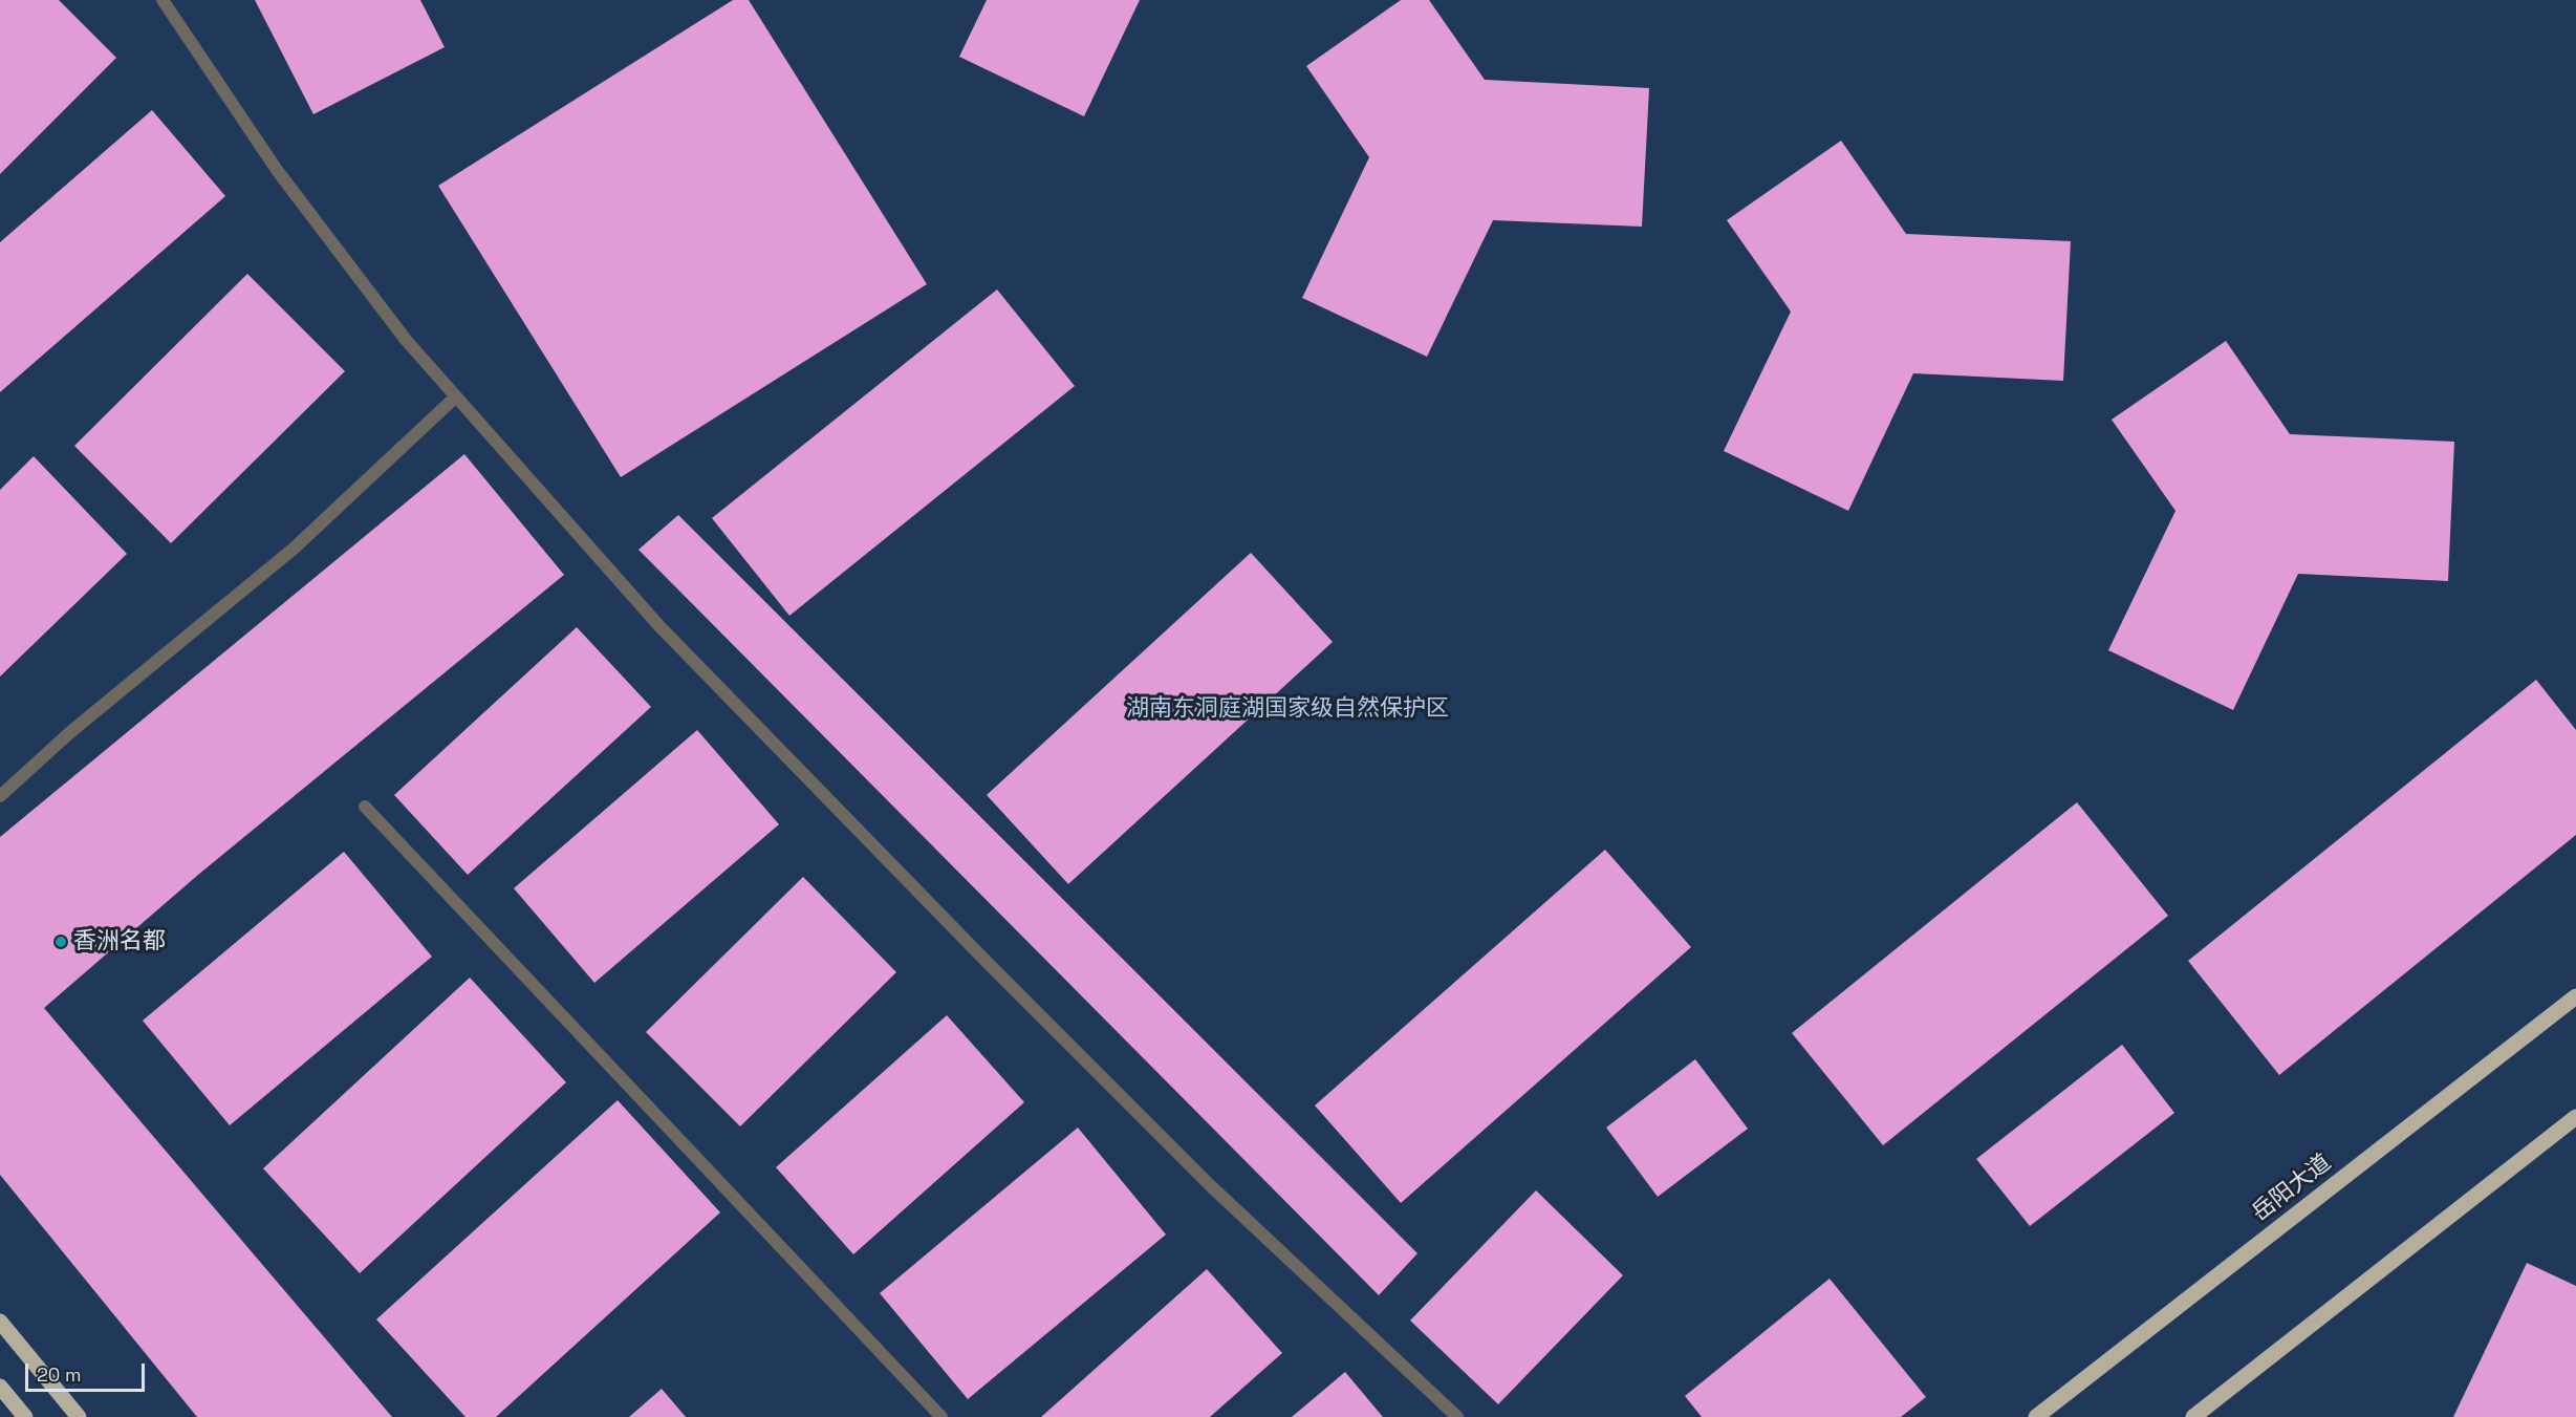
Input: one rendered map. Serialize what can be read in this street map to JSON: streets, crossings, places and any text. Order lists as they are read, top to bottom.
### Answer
{
  "streets": {
    "main road": ["岳阳大道"]
  },
  "parks": ["湖南东洞庭湖国家级自然保护区"],
  "places": ["香洲名都"],
  "scale_bar": "20 m"
}
